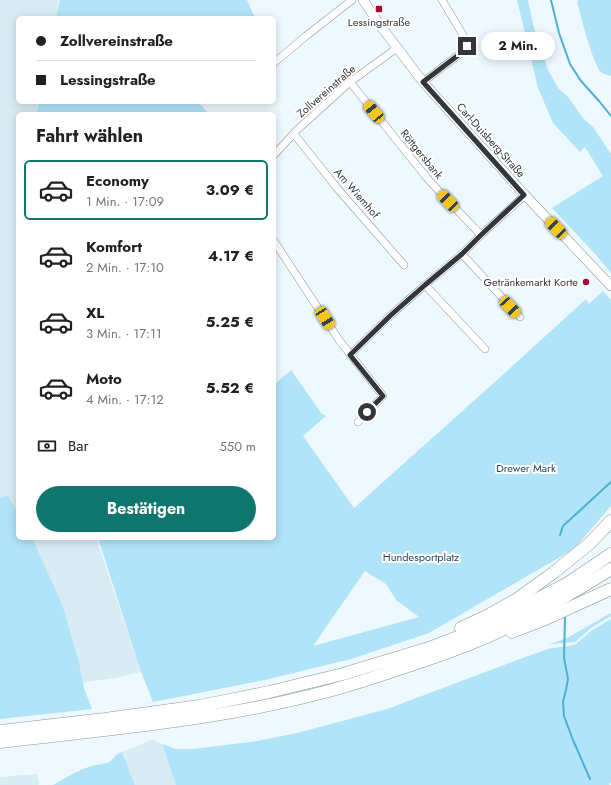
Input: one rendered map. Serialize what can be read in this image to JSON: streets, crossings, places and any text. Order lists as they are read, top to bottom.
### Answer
{
  "streets": {
    "main road": ["Carl-Duisberg-Straße"],
    "street": ["Zollvereinstraße", "Röttgersbank", "Am Wiemhof"]
  },
  "crossings": [
    ["Zollvereinstraße", "Carl-Duisberg-Straße"],
    ["Zollvereinstraße", "Röttgersbank"],
    ["Zollvereinstraße", "Am Wiemhof"]
  ],
  "parks": ["Drewer Mark", "Hundesportplatz"],
  "places": {
    "transit": ["Lessingstraße"],
    "other": ["Getränkemarkt Korte"]
  },
  "page": {
    "banner": ["Zollvereinstraße", "Lessingstraße"],
    "bubble": "2 Min.",
    "heading": "Fahrt wählen",
    "list": [
      {
        "name": "Economy",
        "note": "1 Min. · 17:09",
        "value": "3.09 €"
      },
      {
        "name": "Komfort",
        "note": "2 Min. · 17:10",
        "value": "4.17 €"
      },
      {
        "name": "XL",
        "note": "3 Min. · 17:11",
        "value": "5.25 €"
      },
      {
        "name": "Moto",
        "note": "4 Min. · 17:12",
        "value": "5.52 €"
      }
    ],
    "pay": ["Bar", "550 m"],
    "buttons": "Bestätigen"
  }
}
